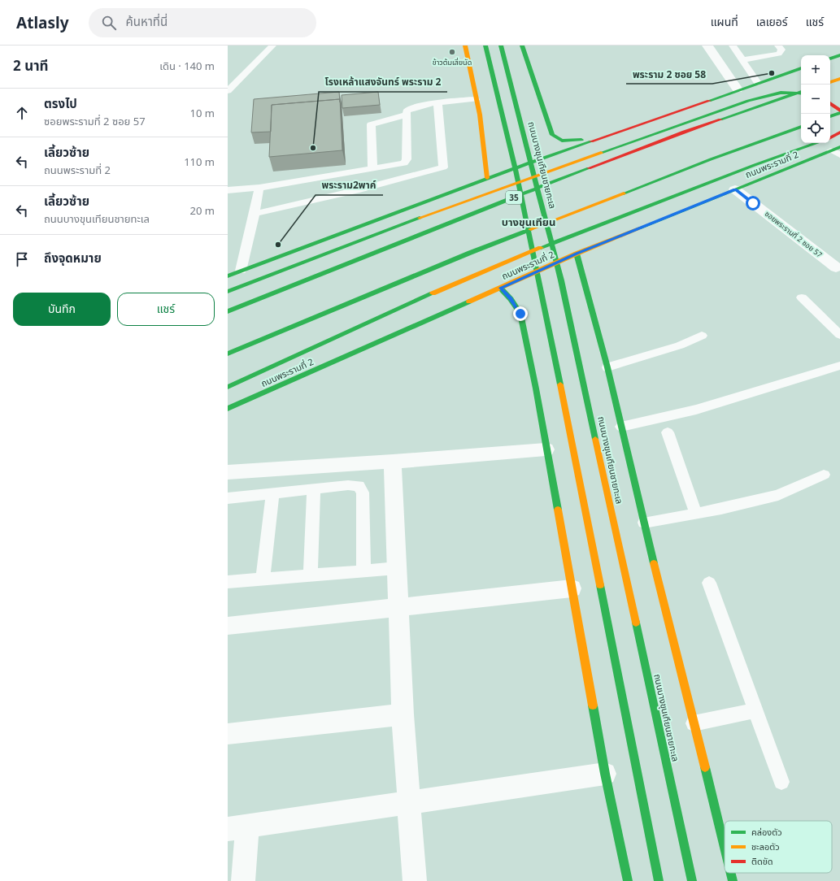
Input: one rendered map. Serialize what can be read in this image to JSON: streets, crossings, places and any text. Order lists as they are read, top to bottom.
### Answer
{
  "streets": {
    "main road": ["ถนนพระรามที่ 2", "ถนนบางขุนเทียนชายทะเล", "35"],
    "street": ["ซอยพระรามที่ 2 ซอย 57"]
  },
  "crossings": [
    ["ถนนพระรามที่ 2", "ถนนบางขุนเทียนชายทะเล"],
    ["ถนนพระรามที่ 2", "ซอยพระรามที่ 2 ซอย 57"]
  ],
  "districts": ["บางขุนเทียน"],
  "places": [
    "ข้าวต้มเสี่ยนัด",
    "พระราม 2 ซอย 58",
    "โรงเหล้าแสงจันทร์ พระราม 2",
    "พระราม2พาค์"
  ],
  "legend": ["คล่องตัว", "ชะลอตัว", "ติดขัด"],
  "page": {
    "header": "Atlasly",
    "search": "ค้นหาที่นี่",
    "nav": ["แผนที่", "เลเยอร์", "แชร์"],
    "heading": ["2 นาที", "เดิน · 140 m"],
    "map_buttons": ["+", "−"],
    "list": [
      ["ตรงไป", "ซอยพระรามที่ 2 ซอย 57", "10 m"],
      ["เลี้ยวซ้าย", "ถนนพระรามที่ 2", "110 m"],
      ["เลี้ยวซ้าย", "ถนนบางขุนเทียนชายทะเล", "20 m"],
      "ถึงจุดหมาย"
    ],
    "buttons": ["บันทึก", "แชร์"]
  }
}
